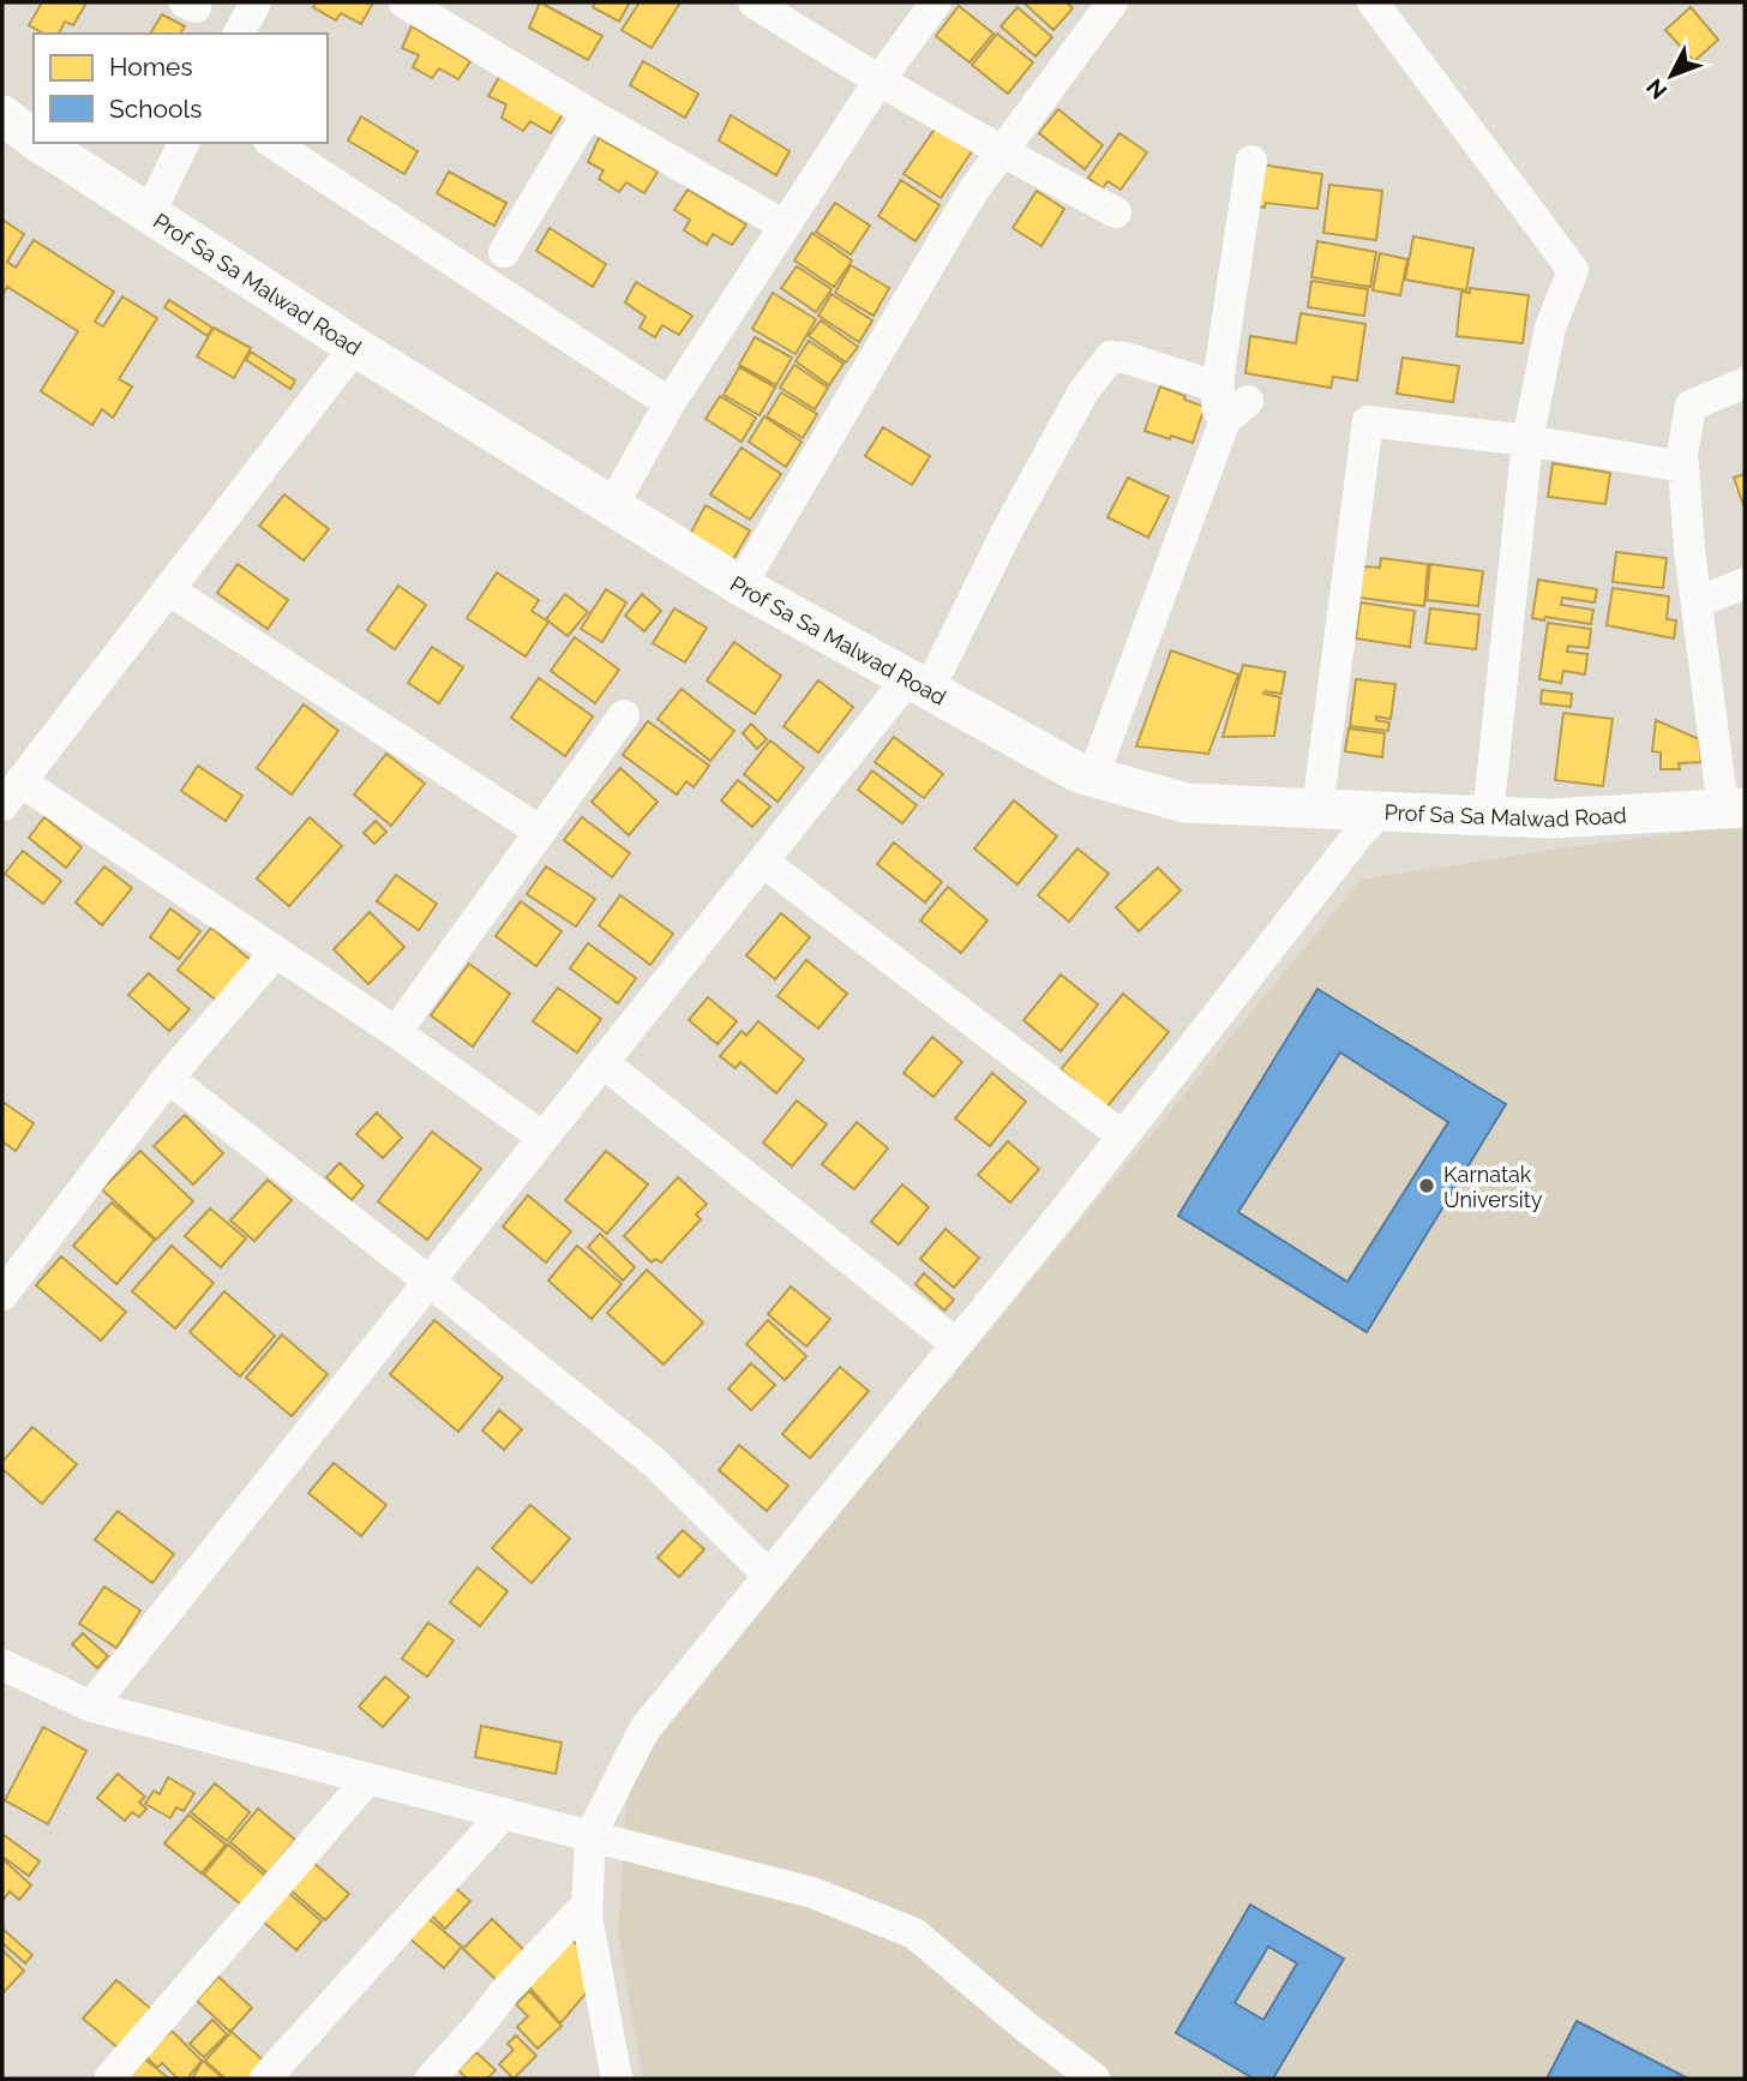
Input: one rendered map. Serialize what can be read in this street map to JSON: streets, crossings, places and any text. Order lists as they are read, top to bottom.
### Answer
{
  "streets": {
    "street": ["Prof Sa Sa Malwad Road"]
  },
  "places": ["Karnatak University"],
  "legend": ["Homes", "Schools"],
  "north": "bottom left"
}
